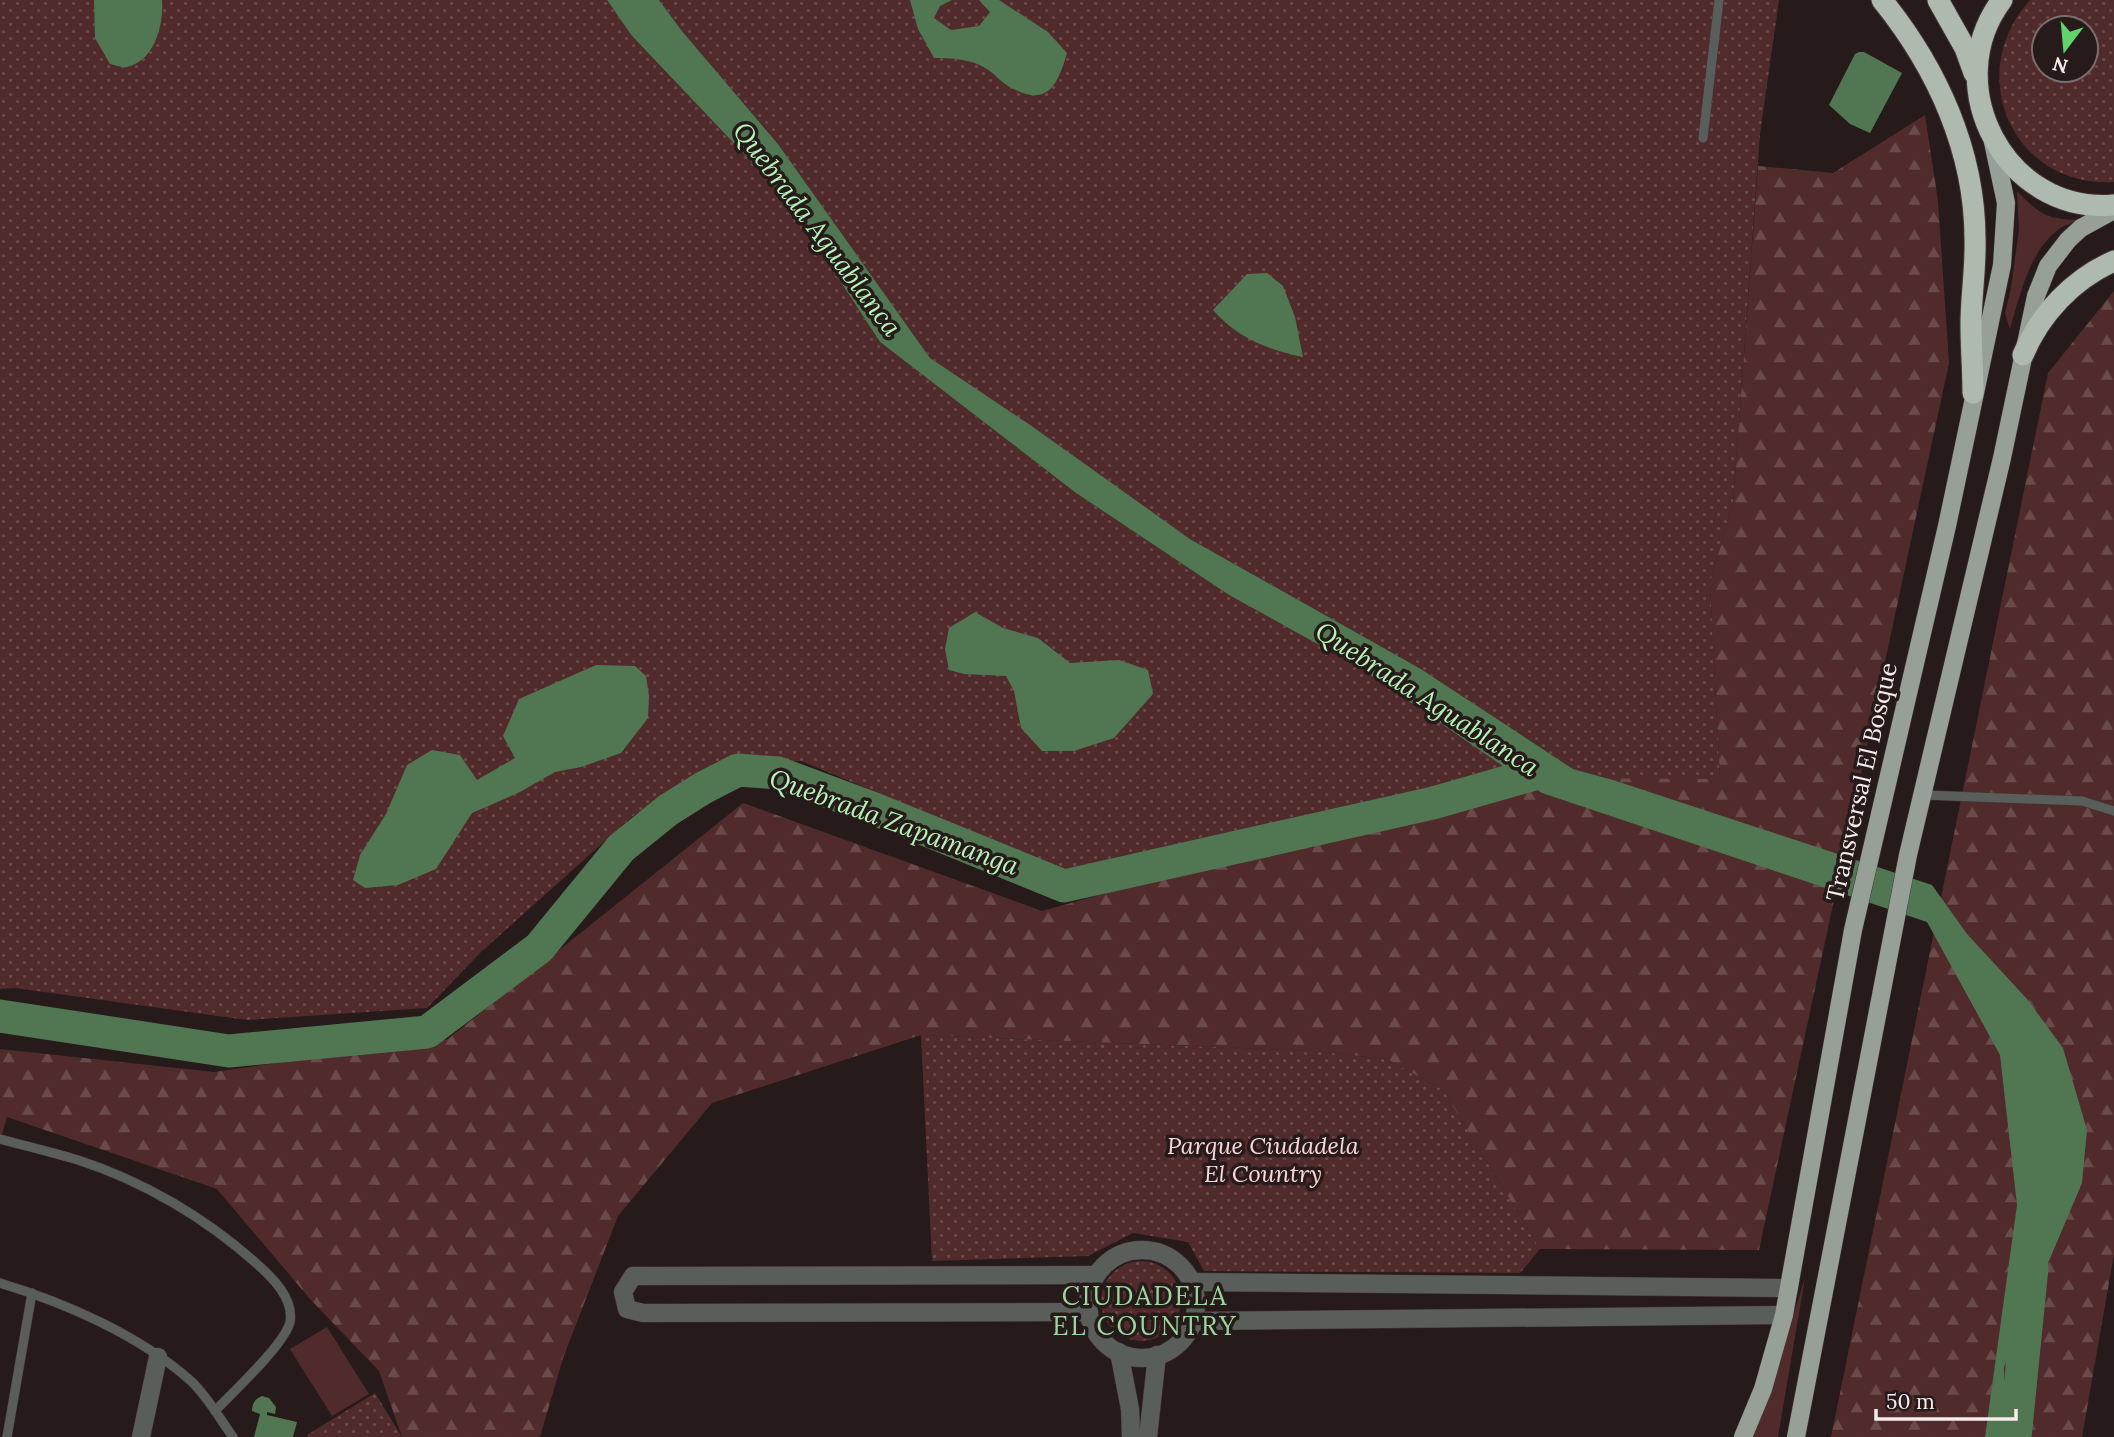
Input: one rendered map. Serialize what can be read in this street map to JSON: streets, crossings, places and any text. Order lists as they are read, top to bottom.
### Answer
{
  "streets": {
    "main road": ["Transversal El Bosque"]
  },
  "districts": ["CIUDADELA EL COUNTRY"],
  "water": ["Quebrada Aguablanca", "Quebrada Zapamanga"],
  "parks": ["Parque Ciudadela El Country"],
  "scale_bar": "50 m",
  "north": "bottom"
}
